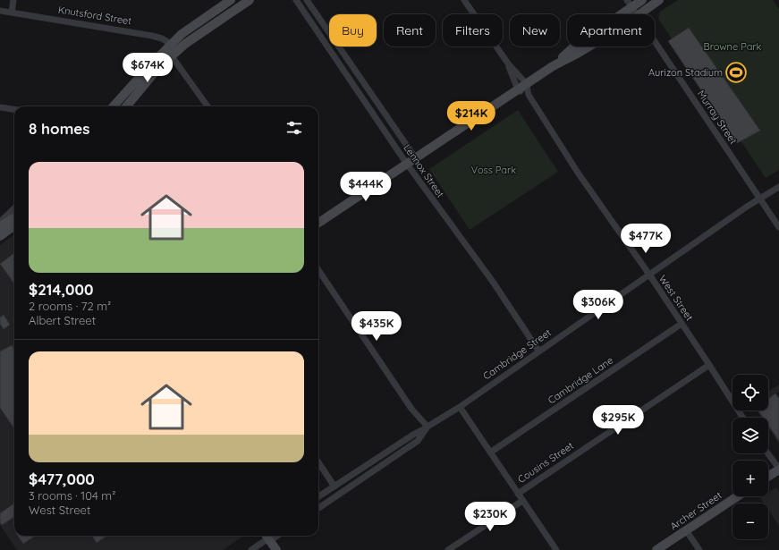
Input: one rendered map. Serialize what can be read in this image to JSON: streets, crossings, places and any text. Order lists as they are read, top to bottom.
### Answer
{
  "streets": {
    "street": [
      "Knutsford Street",
      "Murray Street",
      "Lennox Street",
      "West Street",
      "Cambridge Street",
      "Cambridge Lane",
      "Cousins Street",
      "Archer Street"
    ]
  },
  "crossings": [
    ["Murray Street", "Cambridge Street"],
    ["Lennox Street", "Cambridge Street"],
    ["West Street", "Cambridge Street"],
    ["West Street", "Cambridge Lane"],
    ["West Street", "Cousins Street"]
  ],
  "parks": ["Browne Park", "Voss Park"],
  "places": {
    "sports": ["Aurizon Stadium"]
  },
  "page": {
    "chip": [
      "Buy",
      "Rent",
      "Filters",
      "New",
      "Apartment"
    ],
    "price": [
      "$674K",
      "$214K",
      "$444K",
      "$477K",
      "$306K",
      "$435K",
      "$295K",
      "$230K"
    ],
    "heading": "8 homes",
    "list": [
      {
        "name": "$214,000",
        "note": "2 rooms · 72 m² · Albert Street"
      },
      {
        "name": "$477,000",
        "note": "3 rooms · 104 m² · West Street"
      }
    ],
    "map_buttons": ["+", "−"]
  }
}
